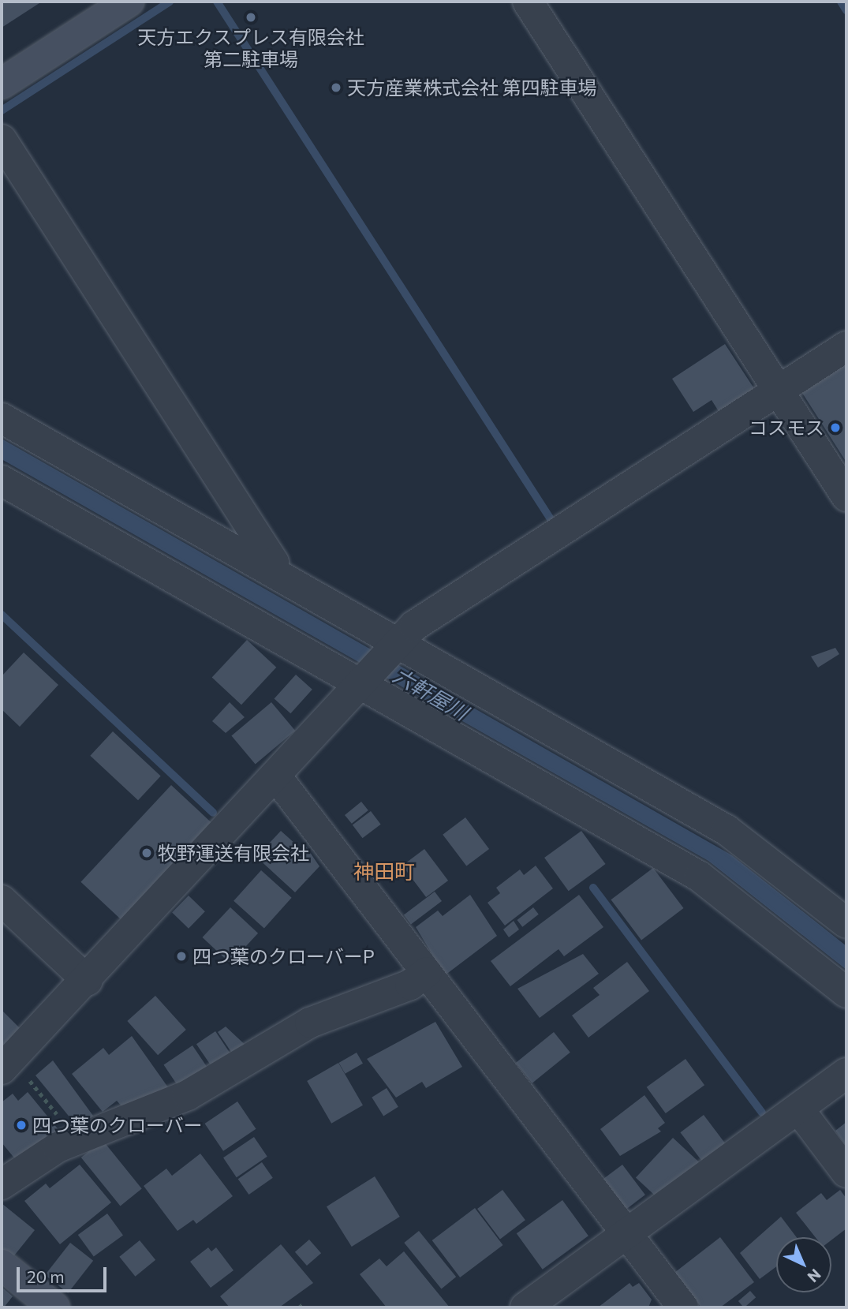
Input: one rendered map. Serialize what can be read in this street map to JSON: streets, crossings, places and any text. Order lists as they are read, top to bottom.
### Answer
{
  "districts": ["神田町"],
  "water": ["六軒屋川"],
  "places": [
    "天方エクスプレス有限会社 第二駐車場",
    "天方産業株式会社 第四駐車場",
    "コスモス",
    "牧野運送有限会社",
    "四つ葉のクローバーP",
    "四つ葉のクローバー"
  ],
  "scale_bar": "20 m",
  "north": "bottom right"
}
